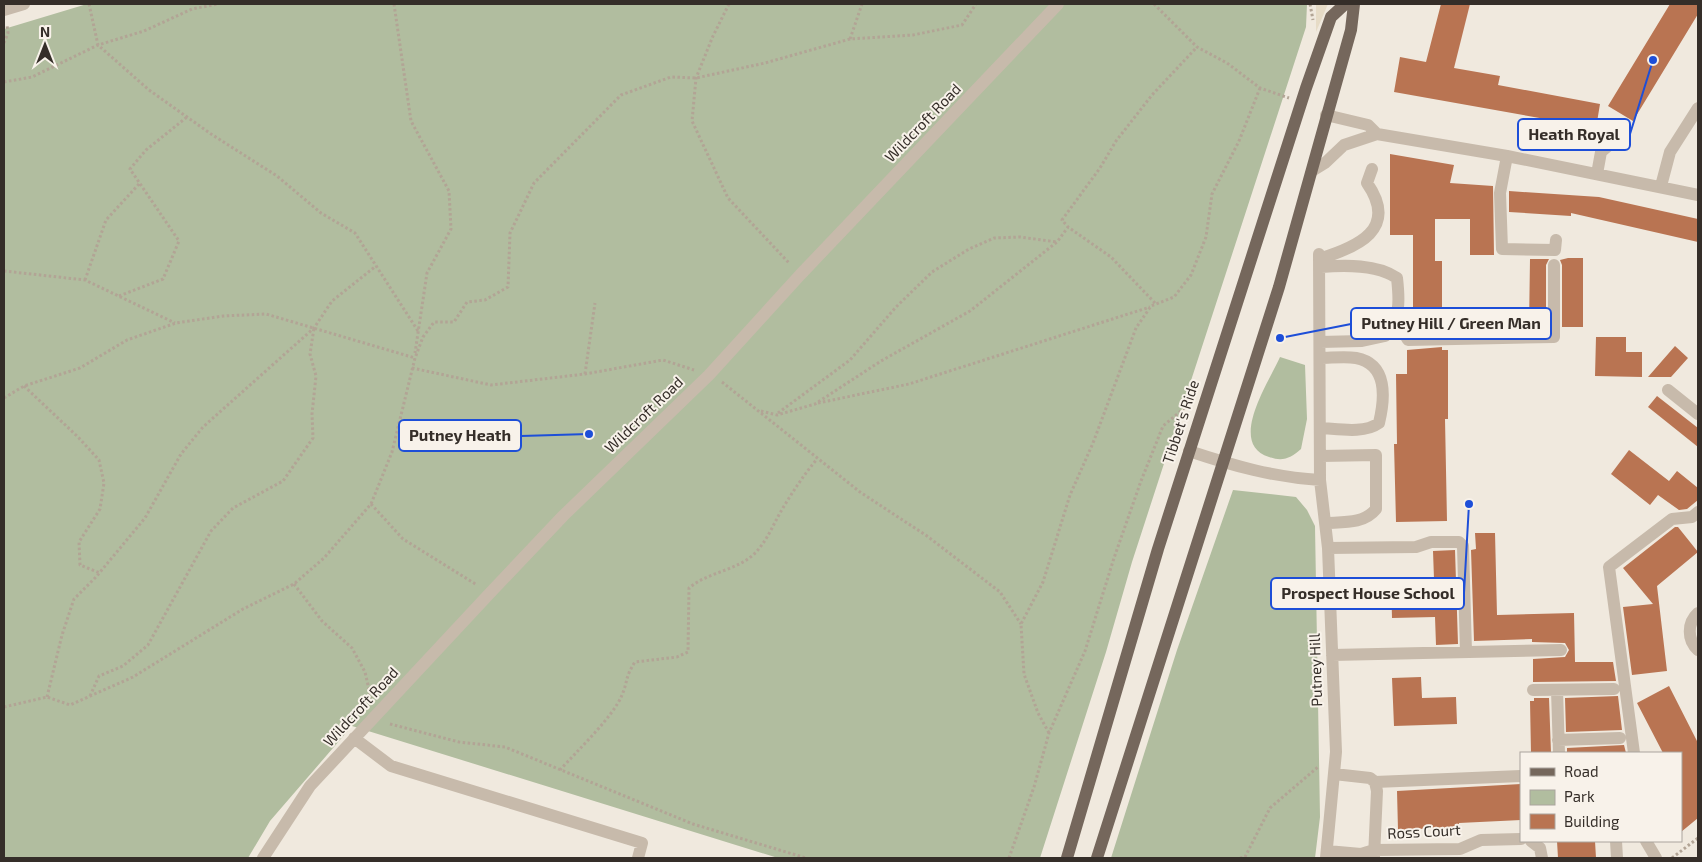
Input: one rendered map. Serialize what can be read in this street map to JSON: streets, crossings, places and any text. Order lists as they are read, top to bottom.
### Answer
{
  "streets": {
    "main road": ["Tibbet's Ride"],
    "street": ["Wildcroft Road", "Putney Hill", "Ross Court"]
  },
  "crossings": [
    ["Putney Hill", "Ross Court"]
  ],
  "places": [
    "Heath Royal",
    "Putney Hill / Green Man",
    "Putney Heath",
    "Prospect House School"
  ],
  "legend": ["Road", "Park", "Building"],
  "north": "top"
}
